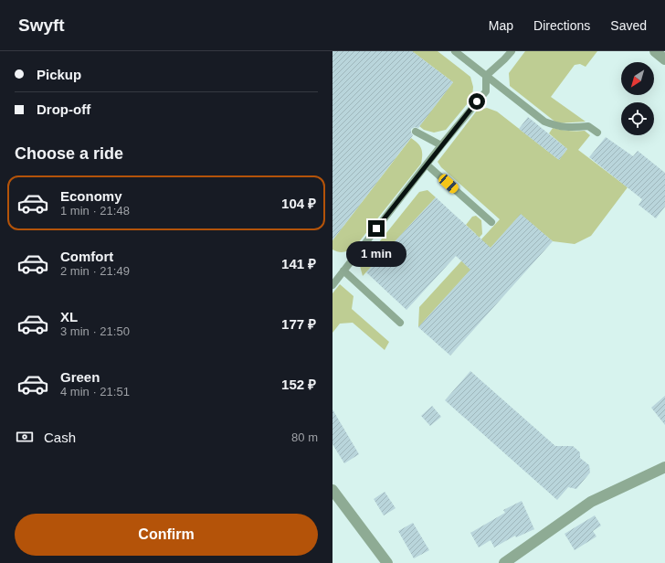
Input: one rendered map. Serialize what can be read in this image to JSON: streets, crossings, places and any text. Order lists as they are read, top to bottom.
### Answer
{
  "north": "bottom left",
  "page": {
    "header": "Swyft",
    "nav": ["Map", "Directions", "Saved"],
    "banner": ["Pickup", "Drop-off"],
    "heading": "Choose a ride",
    "list": [
      {
        "name": "Economy",
        "note": "1 min · 21:48",
        "value": "104 ₽"
      },
      {
        "name": "Comfort",
        "note": "2 min · 21:49",
        "value": "141 ₽"
      },
      {
        "name": "XL",
        "note": "3 min · 21:50",
        "value": "177 ₽"
      },
      {
        "name": "Green",
        "note": "4 min · 21:51",
        "value": "152 ₽"
      }
    ],
    "bubble": "1 min",
    "pay": ["Cash", "80 m"],
    "buttons": "Confirm"
  }
}
